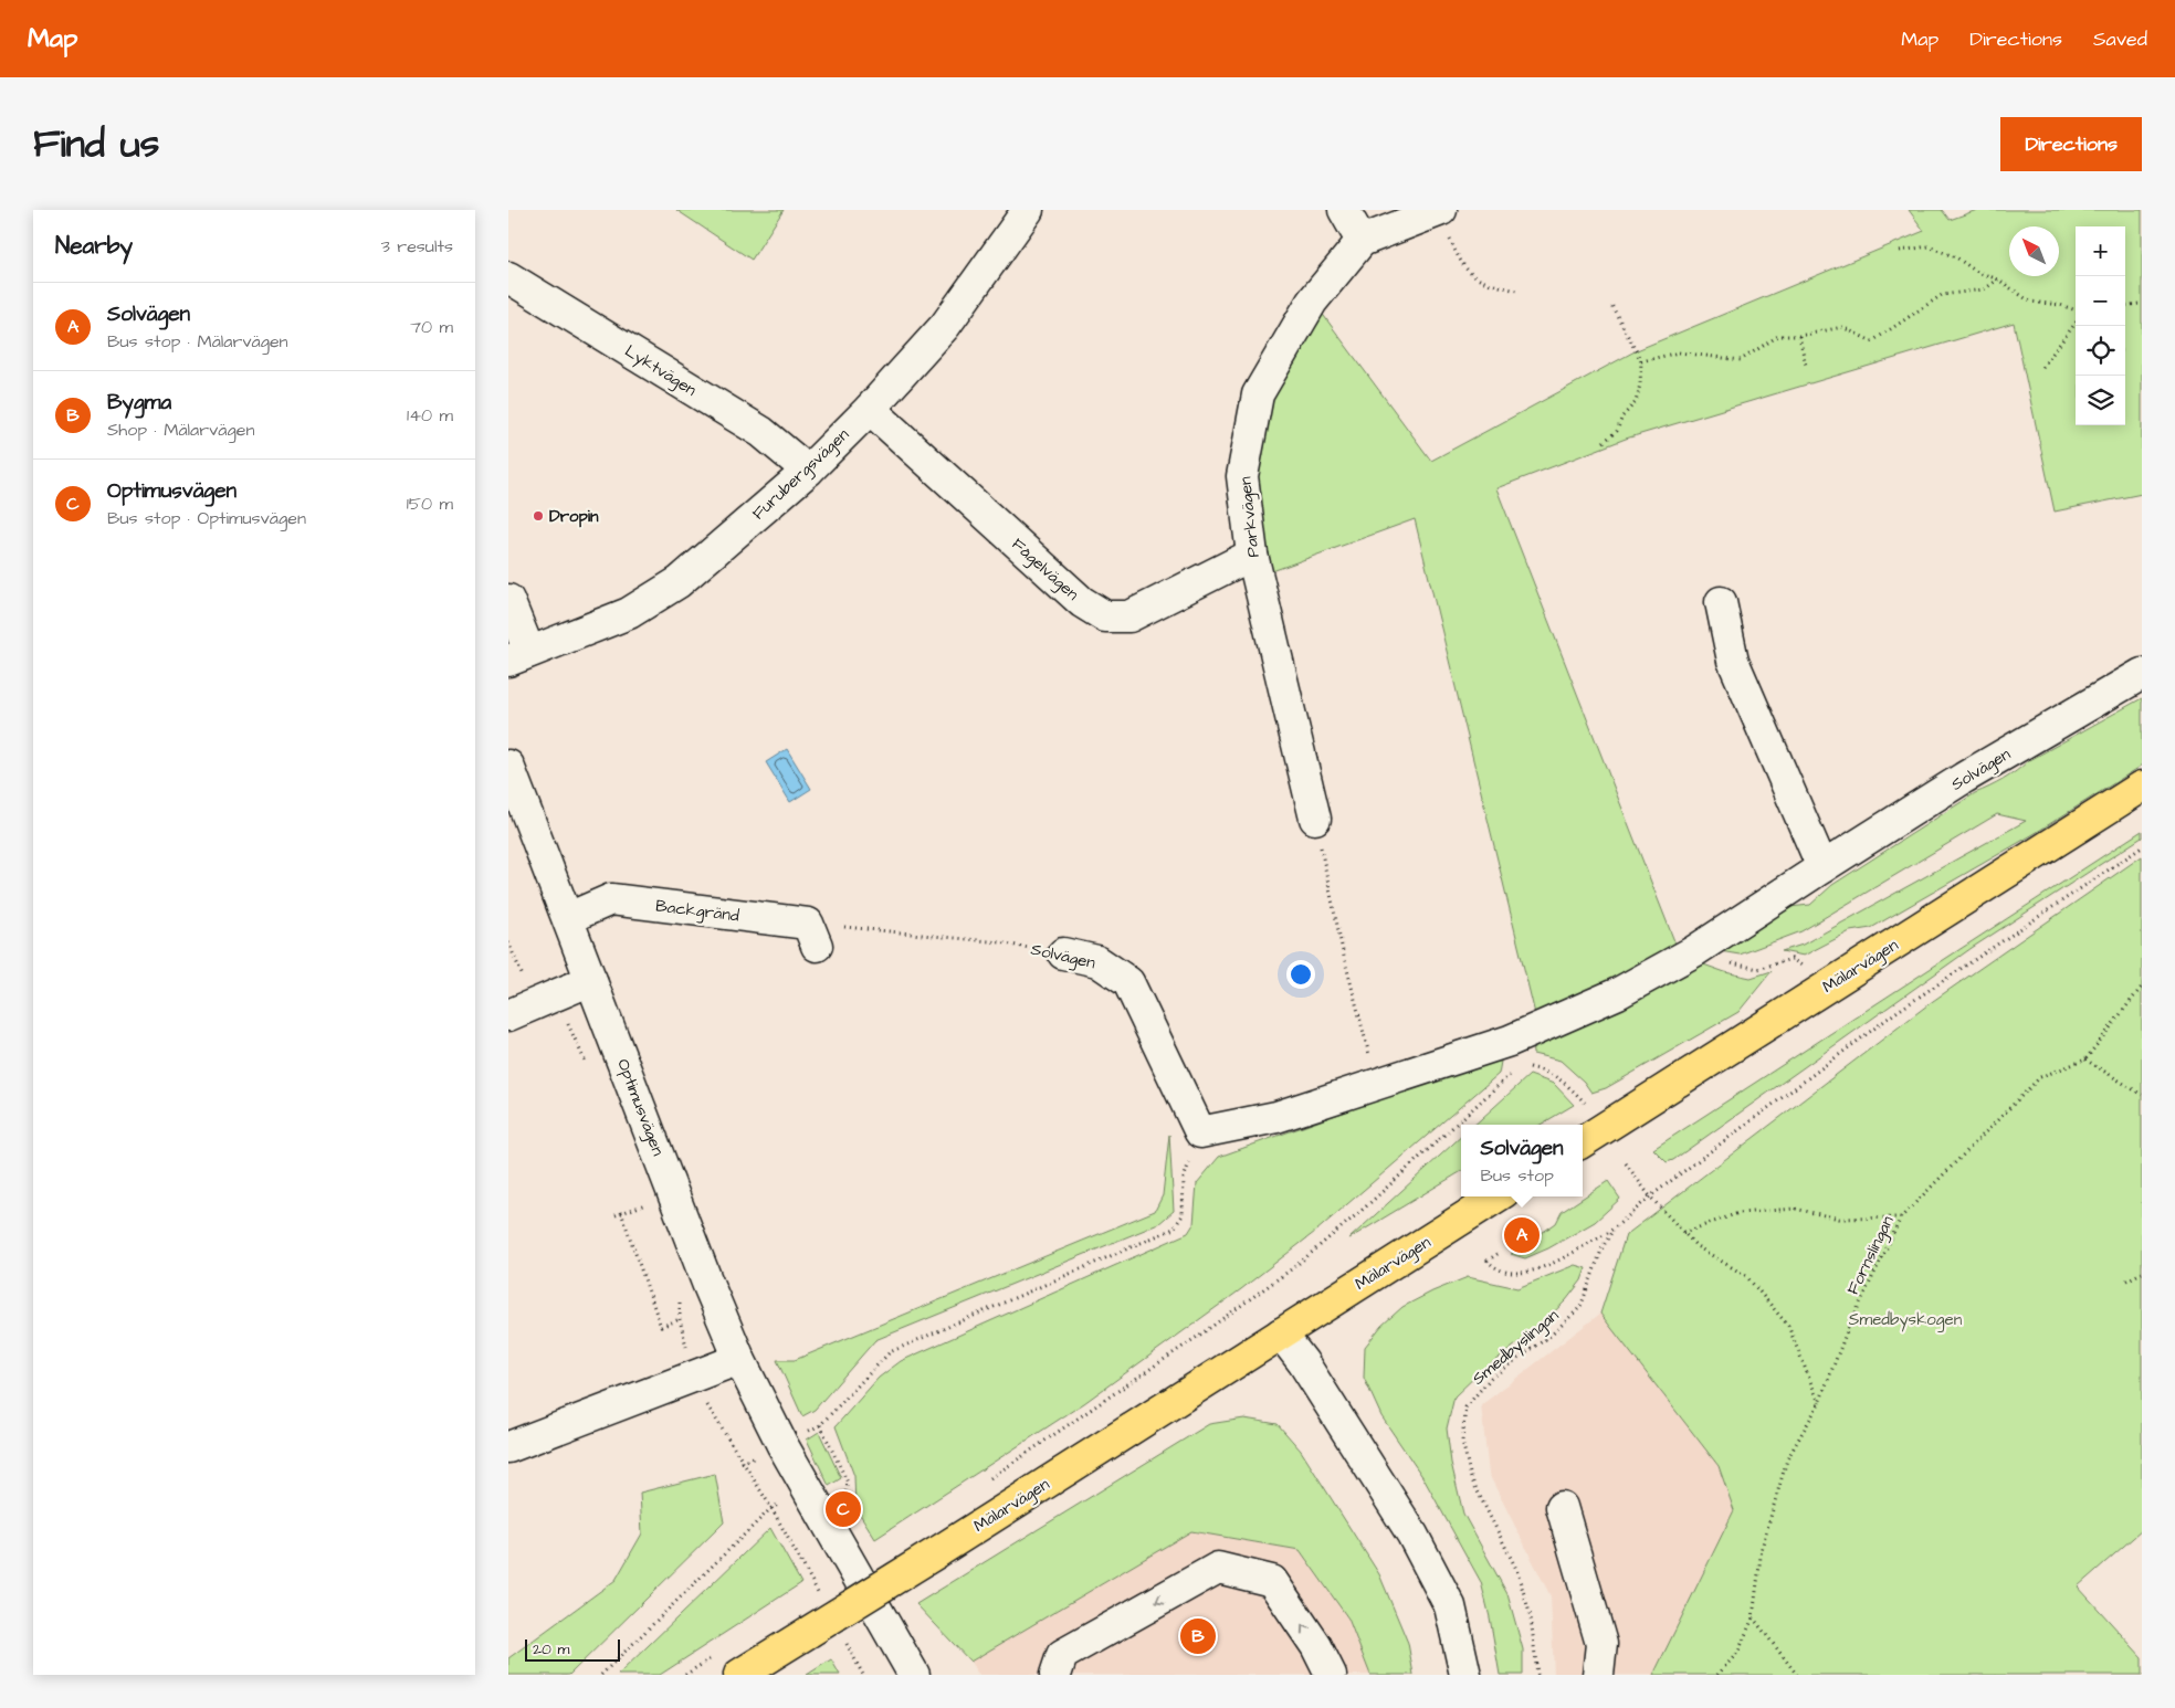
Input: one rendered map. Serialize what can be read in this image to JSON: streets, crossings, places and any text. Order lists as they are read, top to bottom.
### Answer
{
  "streets": {
    "main road": ["Mälarvägen"],
    "street": [
      "Lyktvägen",
      "Furubergsvägen",
      "Parkvägen",
      "Fågelvägen",
      "Solvägen",
      "Backgränd",
      "Optimusvägen"
    ],
    "path": ["Fornslingan", "Smedbyslingan"]
  },
  "crossings": [
    ["Lyktvägen", "Furubergsvägen"],
    ["Furubergsvägen", "Fågelvägen"],
    ["Parkvägen", "Fågelvägen"],
    ["Solvägen", "Backgränd"],
    ["Backgränd", "Optimusvägen"]
  ],
  "parks": ["Smedbyskogen"],
  "places": ["Dropin"],
  "scale_bar": "20 m",
  "north": "top left",
  "page": {
    "header": "Map",
    "nav": ["Map", "Directions", "Saved"],
    "title": "Find us",
    "buttons": "Directions",
    "heading": ["Nearby", "3 results"],
    "map_buttons": ["+", "−"],
    "list": [
      {
        "mark": "A",
        "name": "Solvägen",
        "note": "Bus stop · Mälarvägen",
        "value": "70 m"
      },
      {
        "mark": "B",
        "name": "Bygma",
        "note": "Shop · Mälarvägen",
        "value": "140 m"
      },
      {
        "mark": "C",
        "name": "Optimusvägen",
        "note": "Bus stop · Optimusvägen",
        "value": "150 m"
      }
    ],
    "popup": ["Solvägen", "Bus stop"],
    "pins": ["A", "C", "B"],
    "scale": "20 m"
  }
}
